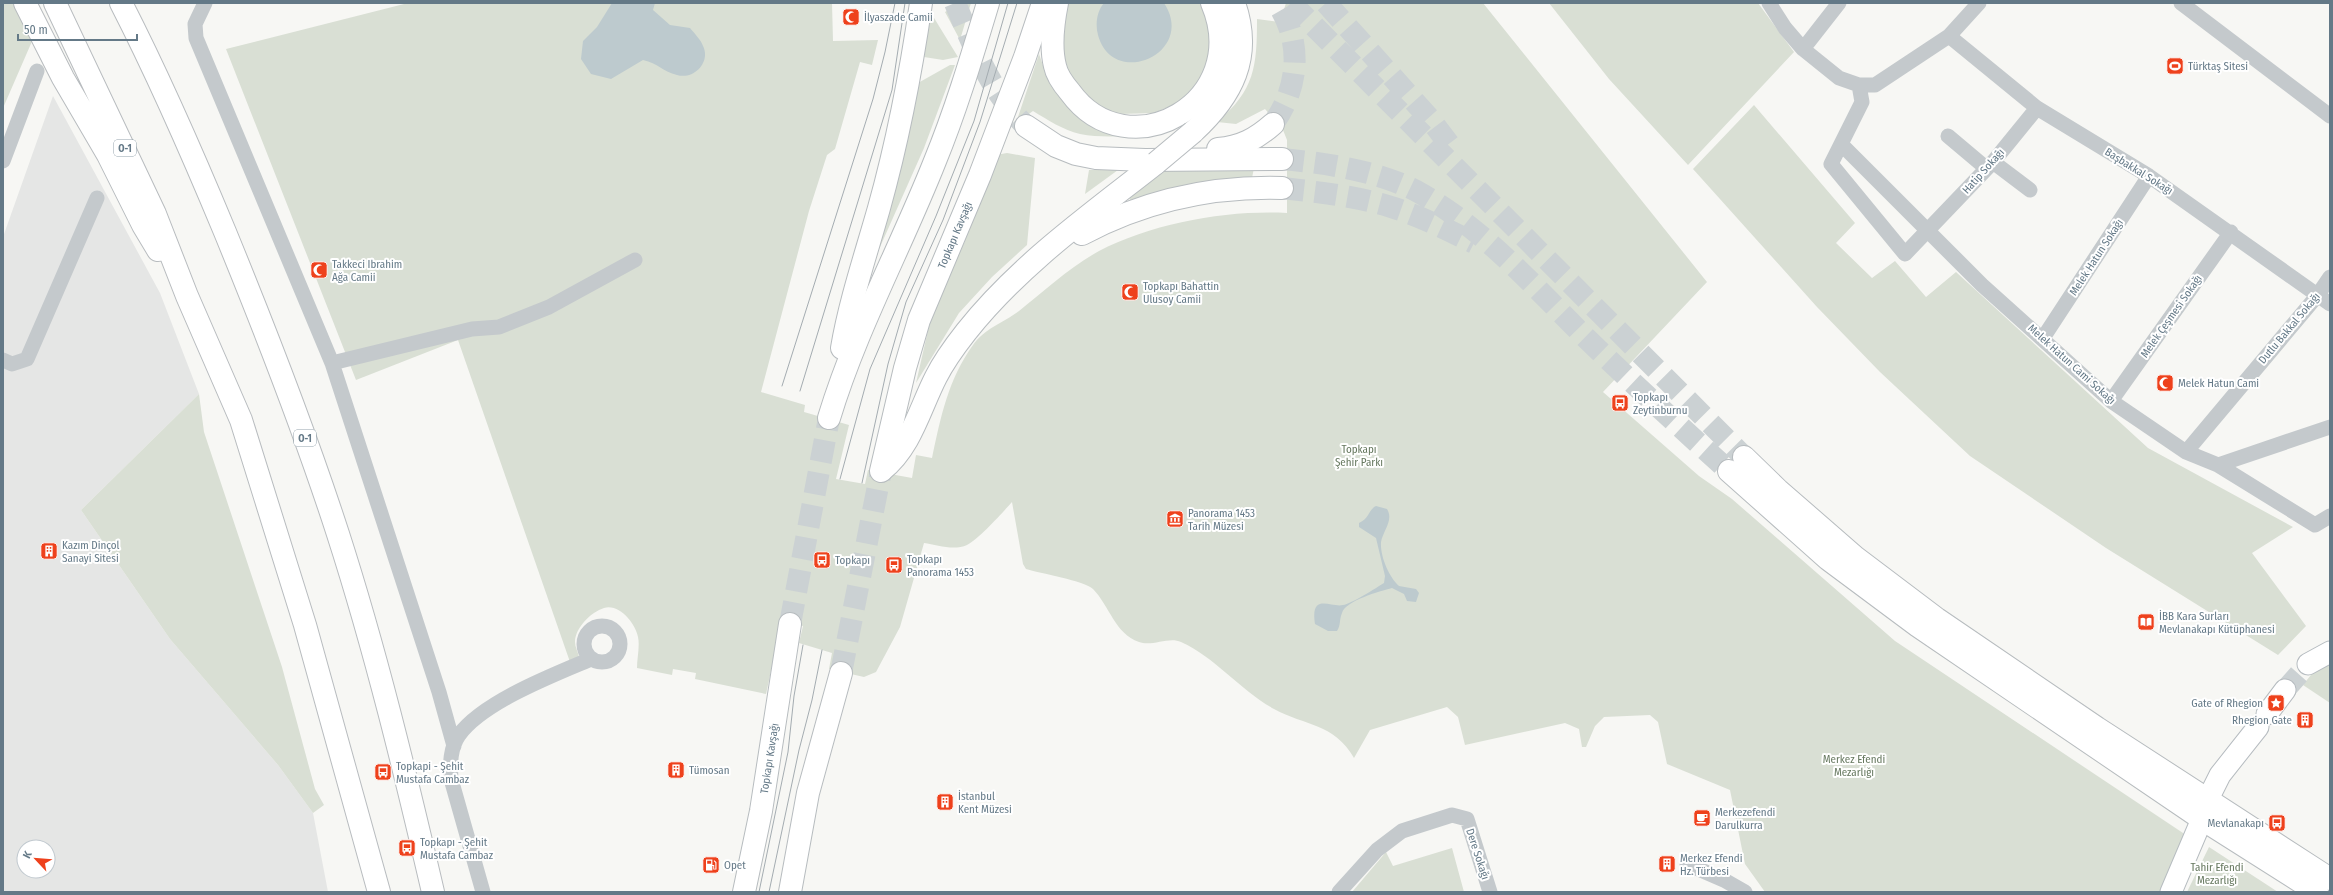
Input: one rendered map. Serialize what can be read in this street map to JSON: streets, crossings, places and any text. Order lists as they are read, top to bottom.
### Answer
{
  "streets": {
    "main road": ["O-1", "Topkapı Kavşağı"],
    "street": [
      "Hatip Sokağı",
      "Başbakkal Sokağı",
      "Melek Hatun Sokağı",
      "Melek Çeşmesi Sokağı",
      "Dutlu Bakkal Sokağı",
      "Melek Hatun Cami Sokağı",
      "Dere Sokağı"
    ]
  },
  "crossings": [
    ["Hatip Sokağı", "Başbakkal Sokağı"],
    ["Hatip Sokağı", "Melek Hatun Cami Sokağı"],
    ["Başbakkal Sokağı", "Melek Hatun Sokağı"],
    ["Başbakkal Sokağı", "Melek Çeşmesi Sokağı"],
    ["Başbakkal Sokağı", "Dutlu Bakkal Sokağı"],
    ["Melek Hatun Sokağı", "Melek Hatun Cami Sokağı"],
    ["Melek Çeşmesi Sokağı", "Melek Hatun Cami Sokağı"],
    ["Dutlu Bakkal Sokağı", "Melek Hatun Cami Sokağı"]
  ],
  "parks": ["Topkapı Şehir Parkı", "Merkez Efendi Mezarlığı", "Tahir Efendi Mezarlığı"],
  "places": {
    "mosque": [
      "İlyaszade Camii",
      "Takkeci Ibrahim Ağa Camii",
      "Topkapı Bahattin Ulusoy Camii",
      "Melek Hatun Cami"
    ],
    "sports": ["Türktaş Sitesi"],
    "bus stop": [
      "Topkapı Zeytinburnu",
      "Topkapı",
      "Topkapı Panorama 1453",
      "Topkapi - Şehit Mustafa Cambaz",
      "Mevlanakapı",
      "Topkapı - Şehit Mustafa Cambaz"
    ],
    "museum": ["Panorama 1453 Tarih Müzesi"],
    "building": [
      "Kazım Dinçol Sanayi Sitesi",
      "Rhegion Gate",
      "Tümosan",
      "İstanbul Kent Müzesi",
      "Merkez Efendi Hz. Türbesi"
    ],
    "library": ["İBB Kara Surları Mevlanakapı Kütüphanesi"],
    "place": ["Gate of Rhegion"],
    "cafe": ["Merkezefendi Darulkurra"],
    "fuel station": ["Opet"]
  },
  "scale_bar": "50 m",
  "north": "top left"
}
